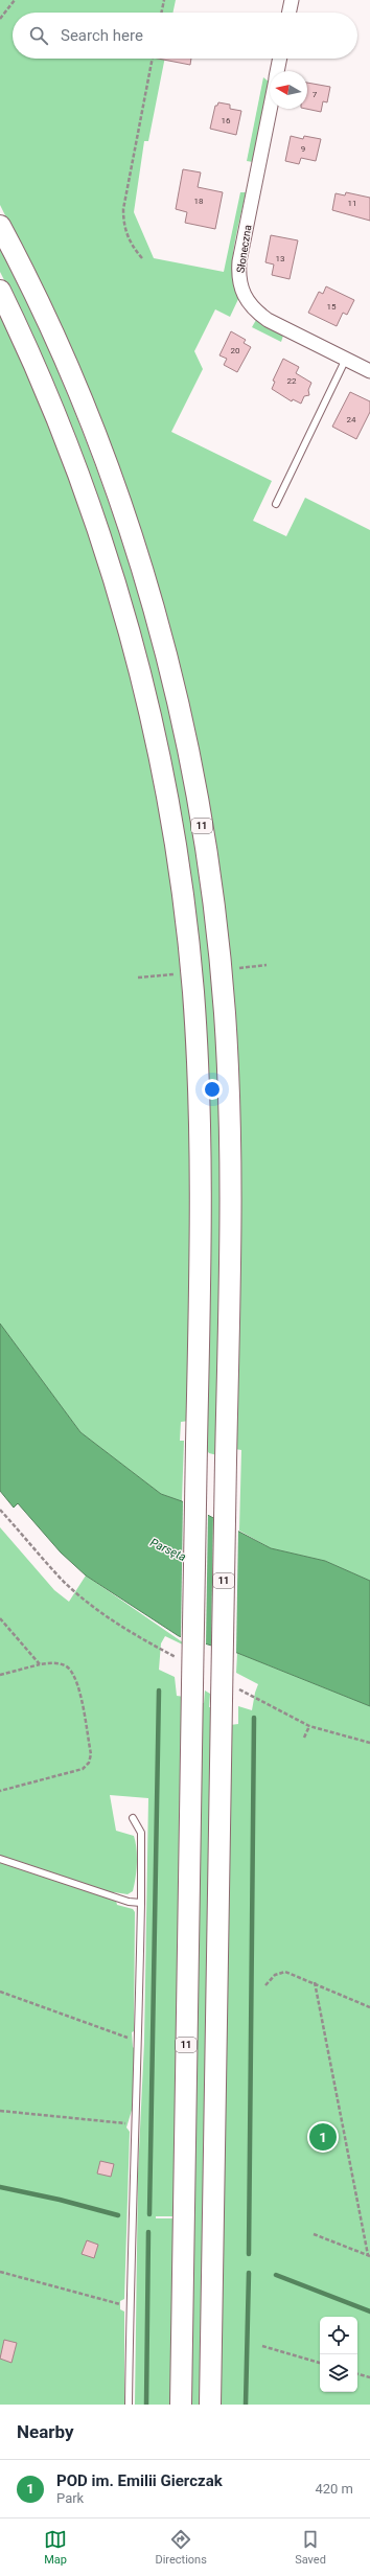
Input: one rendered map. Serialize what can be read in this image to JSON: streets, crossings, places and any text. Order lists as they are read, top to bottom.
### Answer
{
  "streets": {
    "main road": ["11"],
    "street": ["Słoneczna"]
  },
  "water": ["Parsęta"],
  "house_numbers": [
    "7",
    "16",
    "9",
    "18",
    "11",
    "13",
    "15",
    "20",
    "22",
    "24"
  ],
  "north": "left",
  "page": {
    "search": "Search here",
    "pins": "1",
    "heading": "Nearby",
    "list": [
      {
        "mark": "1",
        "name": "POD im. Emilii Gierczak",
        "note": "Park",
        "value": "420 m"
      }
    ],
    "nav": ["Map", "Directions", "Saved"]
  }
}
